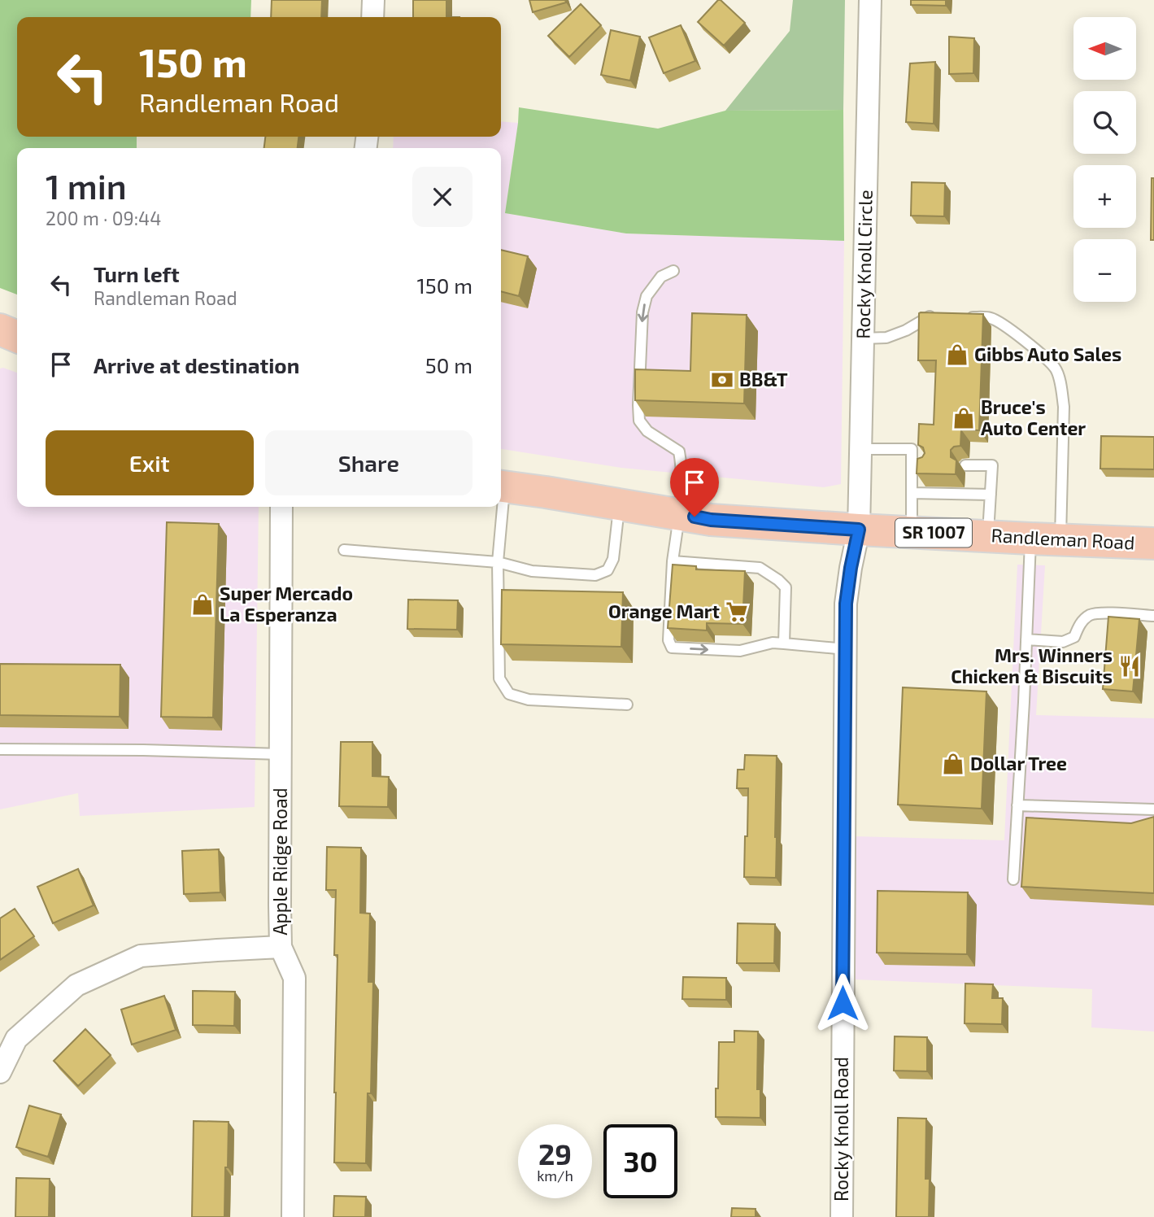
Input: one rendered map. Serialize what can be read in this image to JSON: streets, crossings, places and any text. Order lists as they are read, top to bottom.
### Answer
{
  "streets": {
    "main road": ["SR 1007", "Randleman Road"],
    "street": ["Rocky Knoll Circle", "Apple Ridge Road", "Rocky Knoll Road"]
  },
  "crossings": [
    ["Rocky Knoll Circle", "Randleman Road"],
    ["Rocky Knoll Circle", "Rocky Knoll Road"],
    ["Randleman Road", "Rocky Knoll Road"]
  ],
  "places": {
    "shop": [
      "Gibbs Auto Sales",
      "Bruce's Auto Center",
      "Super Mercado La Esperanza",
      "Dollar Tree"
    ],
    "bank": ["BB&T"],
    "supermarket": ["Orange Mart"],
    "restaurant": ["Mrs. Winners Chicken & Biscuits"]
  },
  "north": "left",
  "page": {
    "map_buttons": ["+", "−"],
    "turn": ["150 m", "Randleman Road"],
    "heading": ["1 min", "200 m · 09:44"],
    "list": [
      {
        "name": "Turn left",
        "note": "Randleman Road",
        "value": "150 m"
      },
      {
        "name": "Arrive at destination",
        "value": "50 m"
      }
    ],
    "buttons": ["Exit", "Share"],
    "speed": "29 km/h",
    "limit": "30"
  }
}
